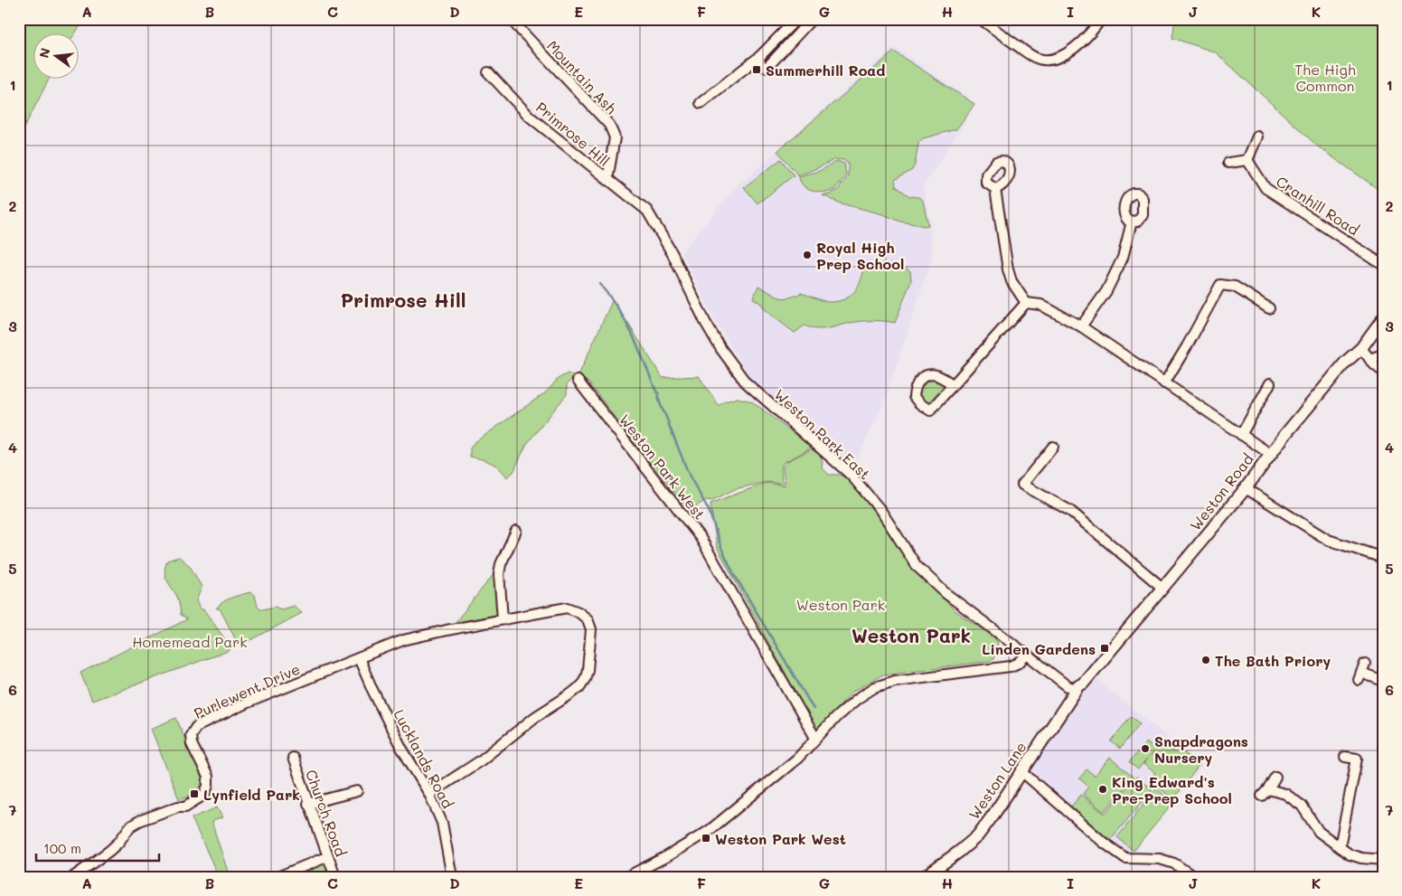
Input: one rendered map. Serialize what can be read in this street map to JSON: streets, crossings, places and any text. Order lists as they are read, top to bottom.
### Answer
{
  "streets": {
    "street": [
      "Mountain Ash",
      "Primrose Hill",
      "Cranhill Road",
      "Weston Park East",
      "Weston Park West",
      "Weston Road",
      "Purlewent Drive",
      "Lucklands Road",
      "Weston Lane",
      "Church Road"
    ]
  },
  "crossings": [
    ["Mountain Ash", "Primrose Hill"],
    ["Primrose Hill", "Weston Park East"],
    ["Weston Park East", "Weston Road"],
    ["Weston Park East", "Weston Lane"],
    ["Weston Road", "Weston Lane"],
    ["Purlewent Drive", "Lucklands Road"]
  ],
  "districts": ["Primrose Hill", "Weston Park"],
  "parks": ["The High Common", "Weston Park", "Homemead Park"],
  "places": {
    "transit": [
      "Summerhill Road",
      "Linden Gardens",
      "Lynfield Park",
      "Weston Park West"
    ],
    "other": [
      "Royal High Prep School",
      "The Bath Priory",
      "Snapdragons Nursery",
      "King Edward's Pre-Prep School"
    ]
  },
  "scale_bar": "100 m",
  "north": "left",
  "grid": {
    "columns": [
      "A",
      "B",
      "C",
      "D",
      "E",
      "F",
      "G",
      "H",
      "I",
      "J",
      "K"
    ],
    "rows": [
      "1",
      "2",
      "3",
      "4",
      "5",
      "6",
      "7"
    ]
  }
}
